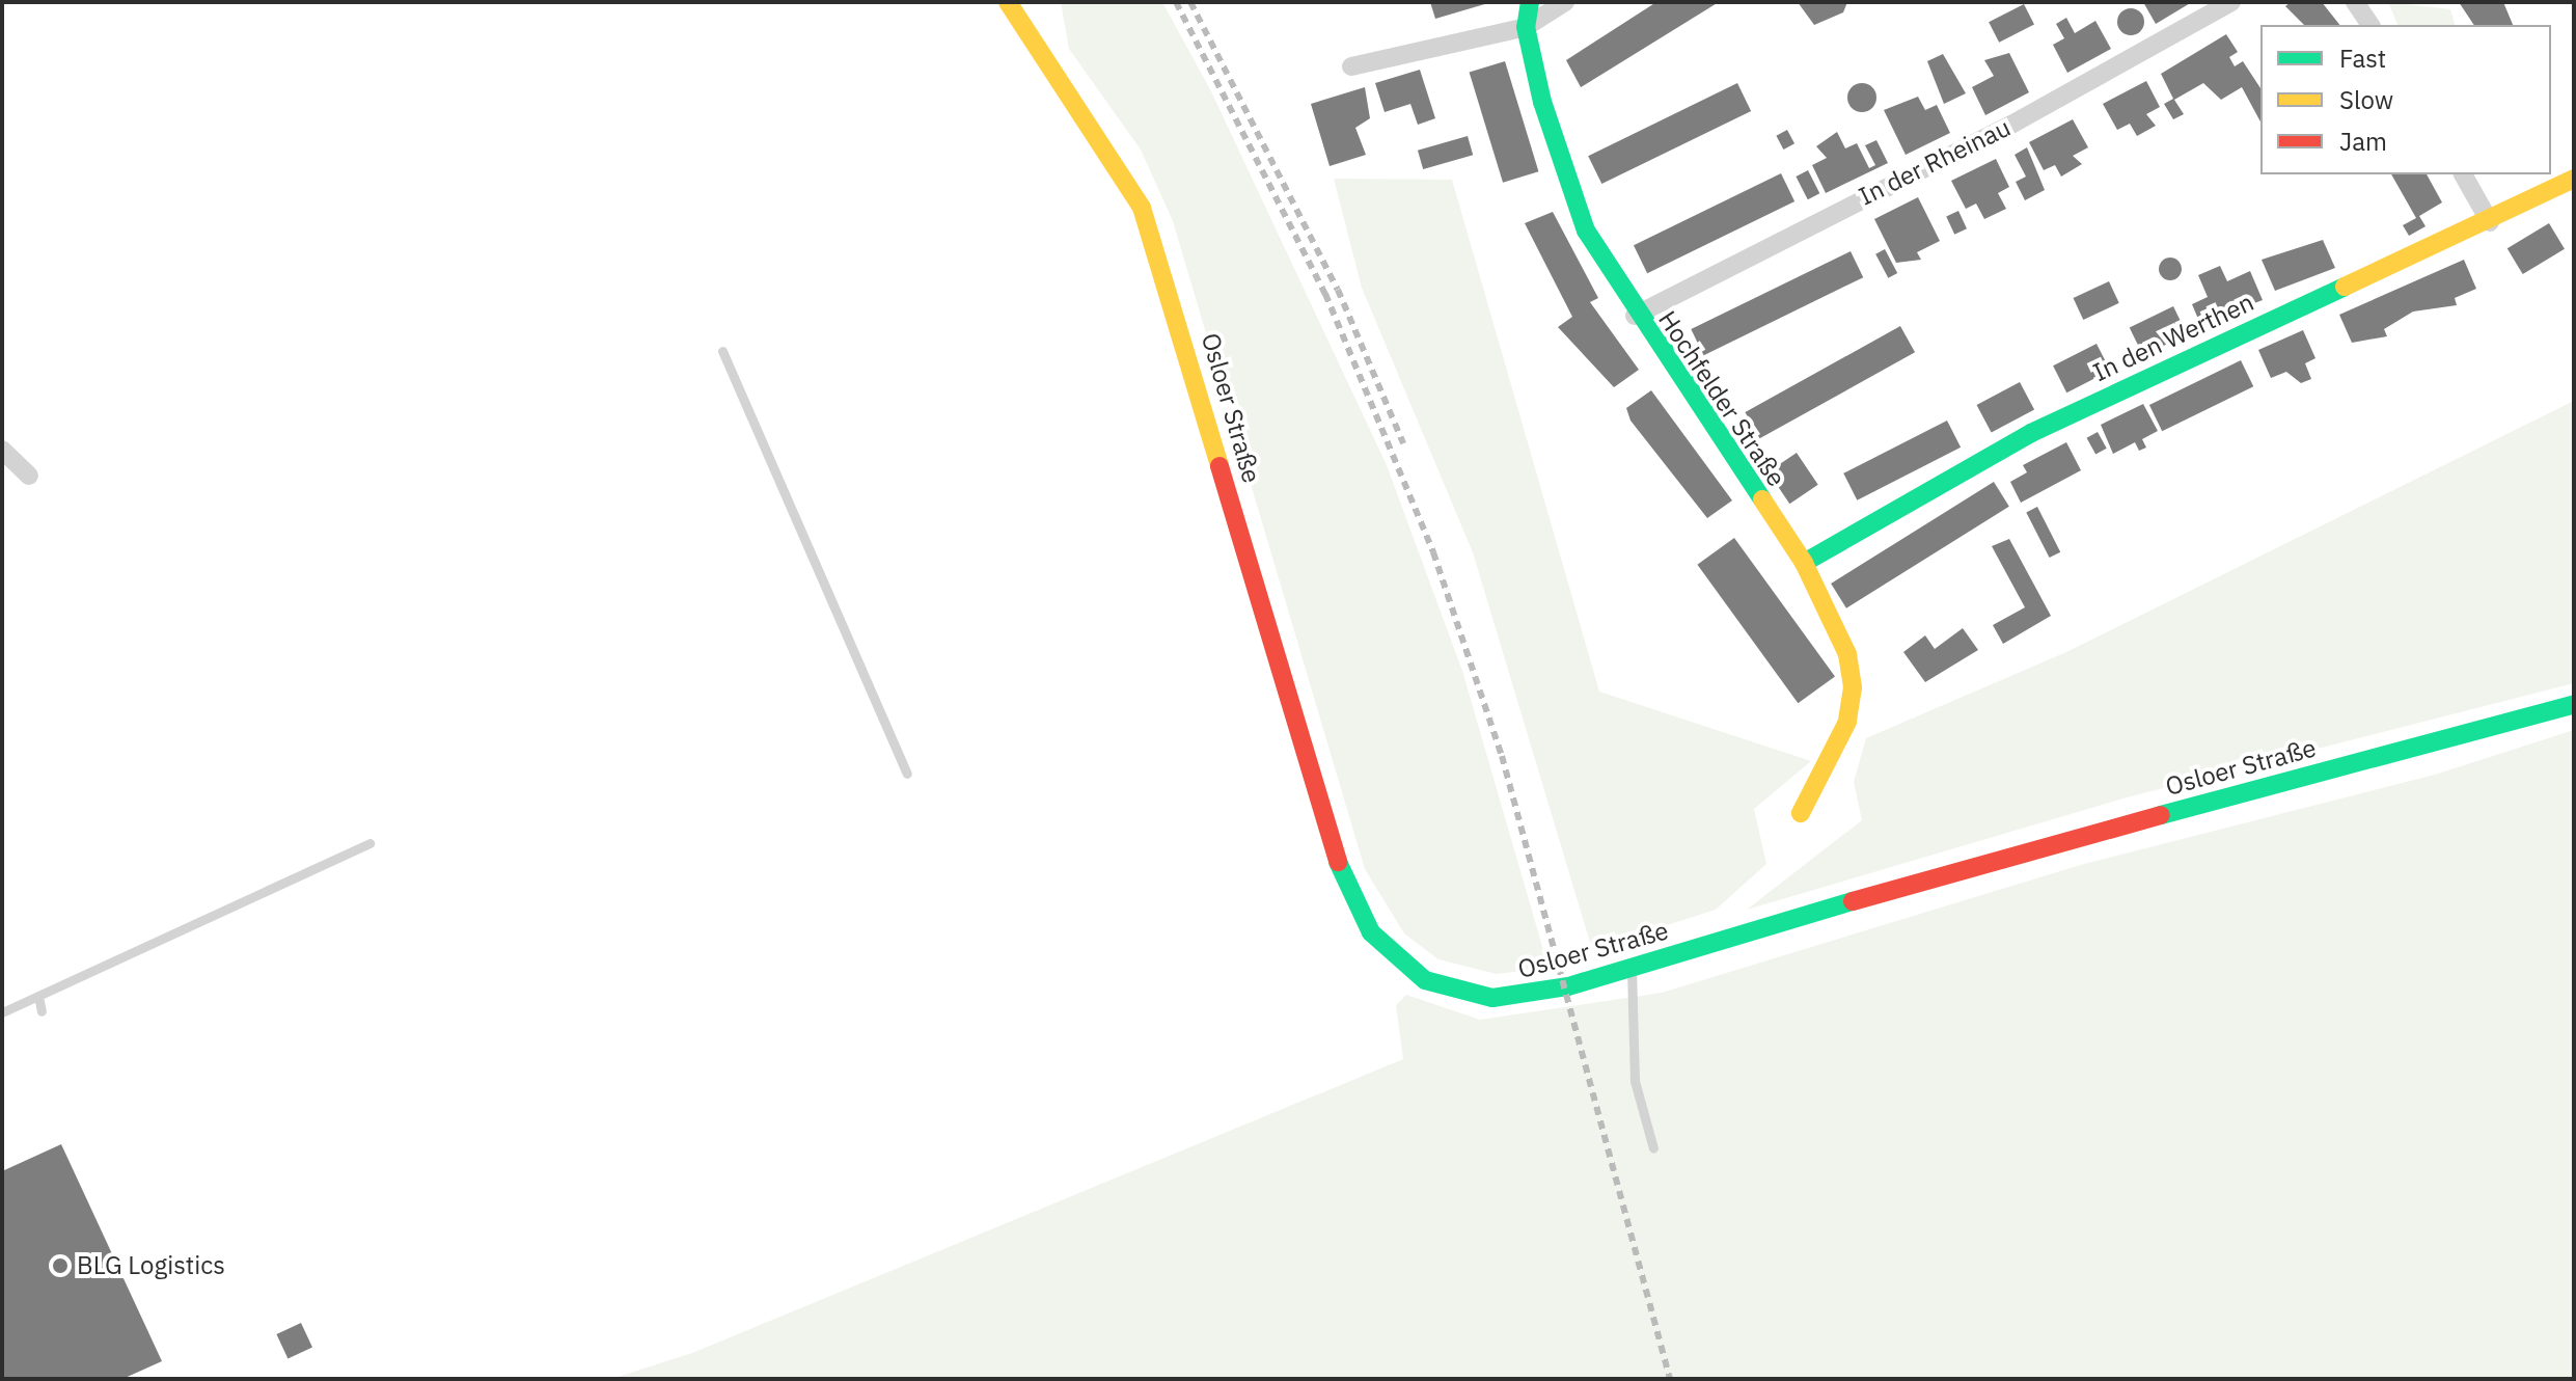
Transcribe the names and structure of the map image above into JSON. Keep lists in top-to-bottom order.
{
  "streets": {
    "main road": ["In den Werthen", "Hochfelder Straße", "Osloer Straße"],
    "street": ["In der Rheinau"]
  },
  "crossings": [
    ["In der Rheinau", "Hochfelder Straße"],
    ["In den Werthen", "Hochfelder Straße"]
  ],
  "places": ["BLG Logistics"],
  "legend": ["Fast", "Slow", "Jam"]
}
